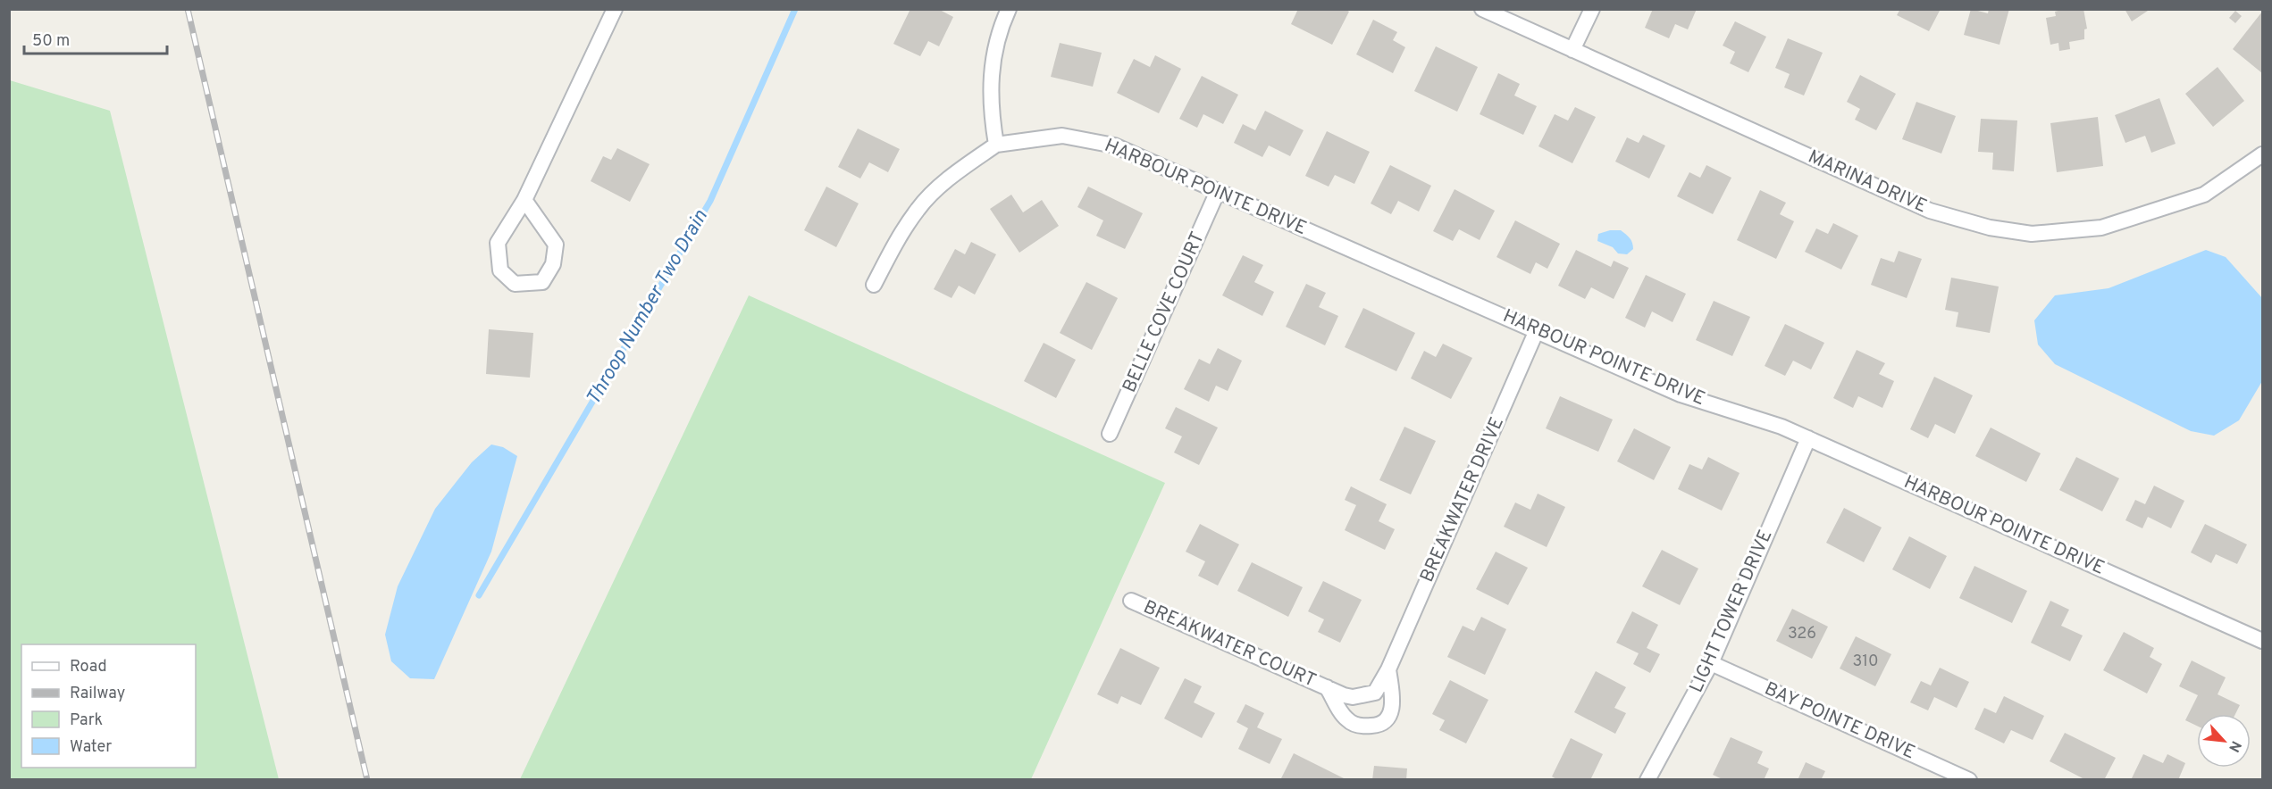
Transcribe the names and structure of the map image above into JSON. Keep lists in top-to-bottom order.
{
  "streets": {
    "street": [
      "MARINA DRIVE",
      "HARBOUR POINTE DRIVE",
      "BELLE COVE COURT",
      "BREAKWATER DRIVE",
      "LIGHT TOWER DRIVE",
      "BREAKWATER COURT",
      "BAY POINTE DRIVE"
    ]
  },
  "crossings": [
    ["HARBOUR POINTE DRIVE", "BELLE COVE COURT"],
    ["HARBOUR POINTE DRIVE", "BREAKWATER DRIVE"],
    ["HARBOUR POINTE DRIVE", "LIGHT TOWER DRIVE"],
    ["BREAKWATER DRIVE", "BREAKWATER COURT"],
    ["LIGHT TOWER DRIVE", "BAY POINTE DRIVE"]
  ],
  "water": ["Throop Number Two Drain"],
  "house_numbers": ["326", "310"],
  "legend": [
    "Road",
    "Railway",
    "Park",
    "Water"
  ],
  "scale_bar": "50 m",
  "north": "bottom right"
}
